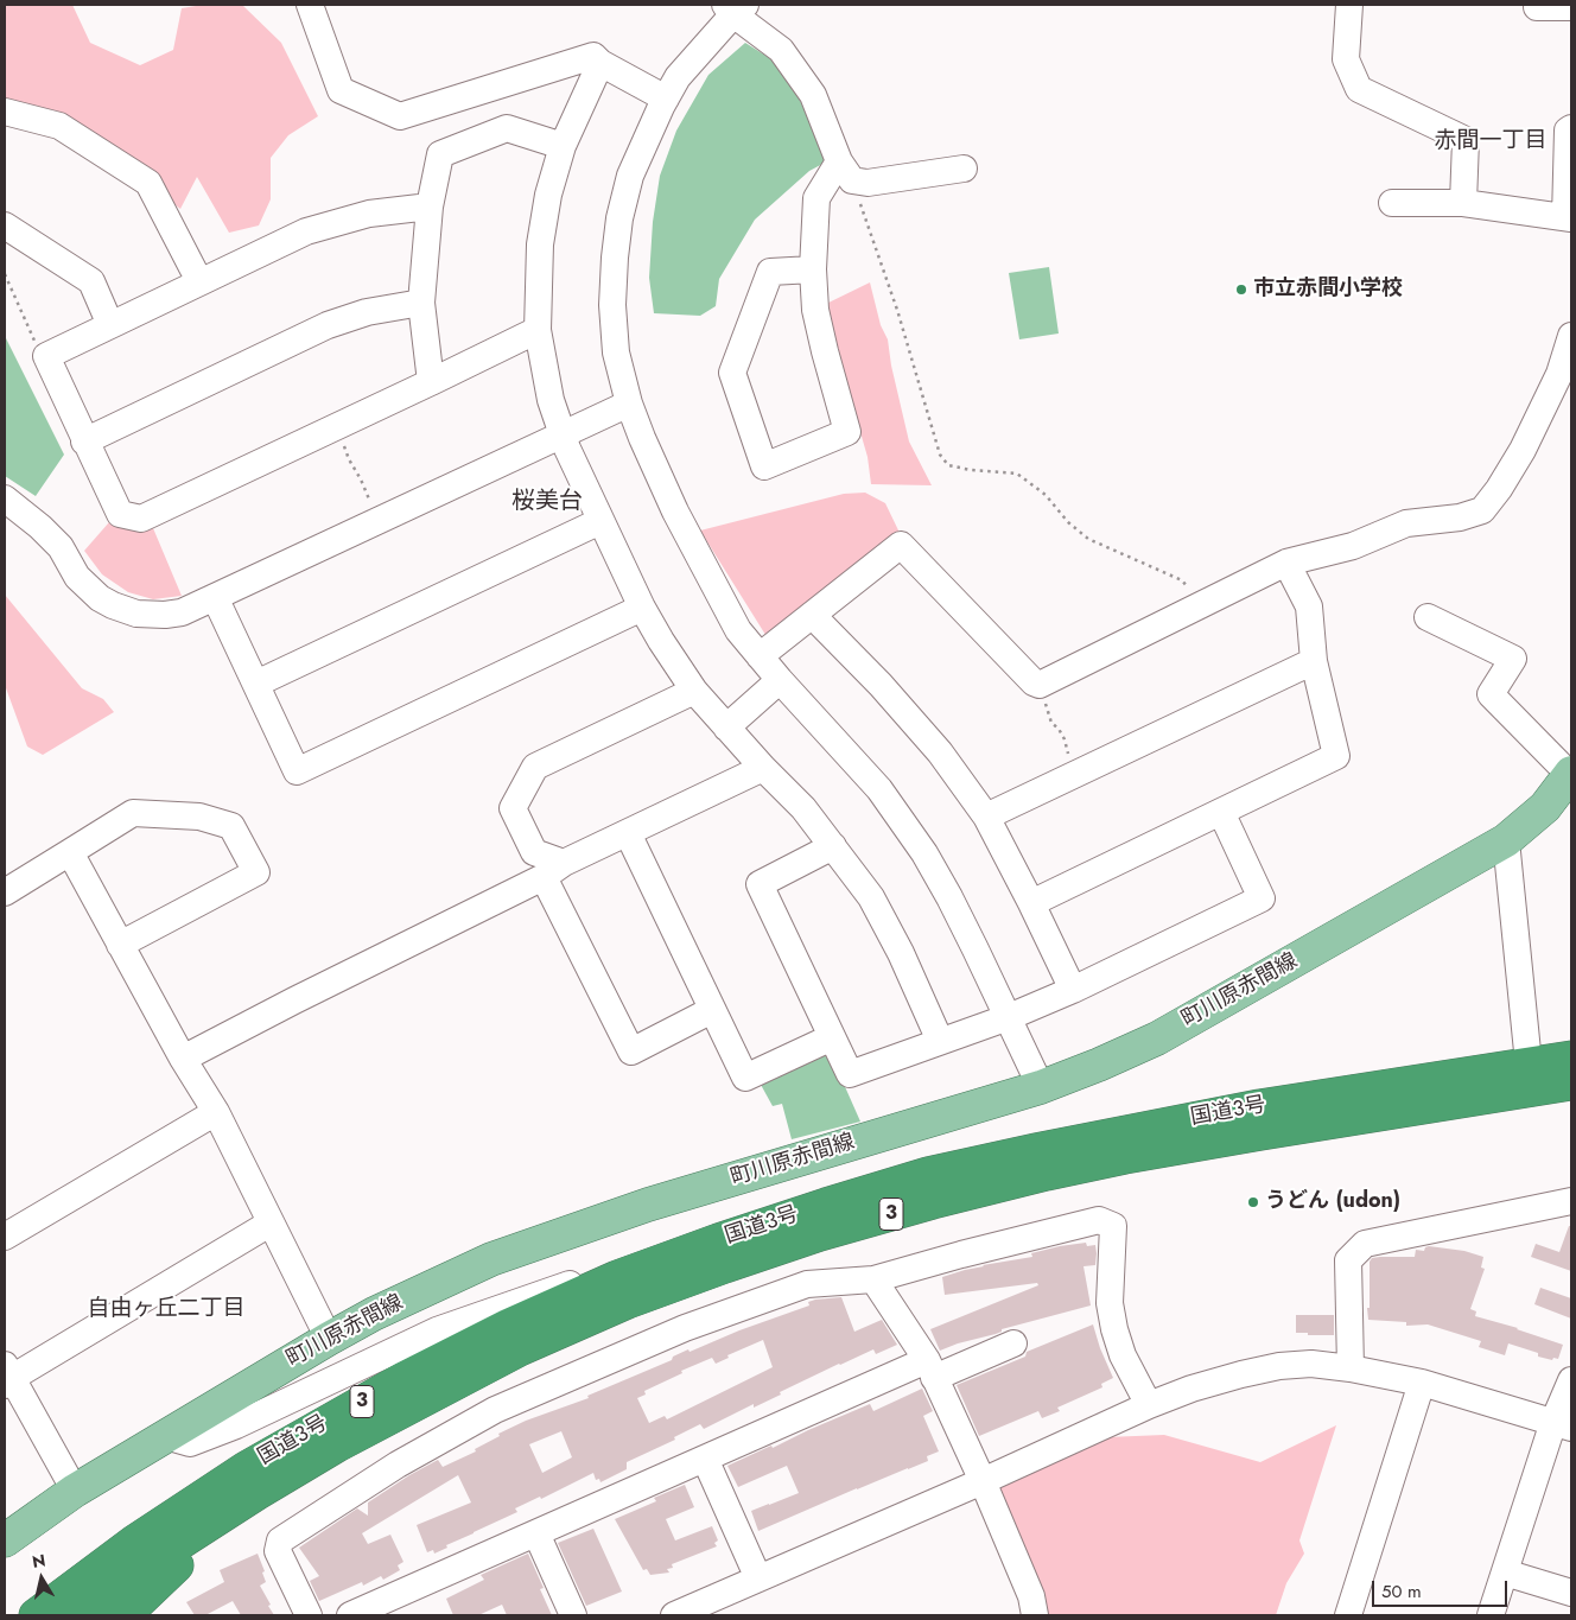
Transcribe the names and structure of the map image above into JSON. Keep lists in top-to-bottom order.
{
  "streets": {
    "highway": ["国道3号", "3"],
    "main road": ["町川原赤間線"]
  },
  "districts": ["赤間一丁目", "桜美台", "自由ヶ丘二丁目"],
  "places": ["市立赤間小学校", "うどん (udon)"],
  "scale_bar": "50 m",
  "north": "top"
}
